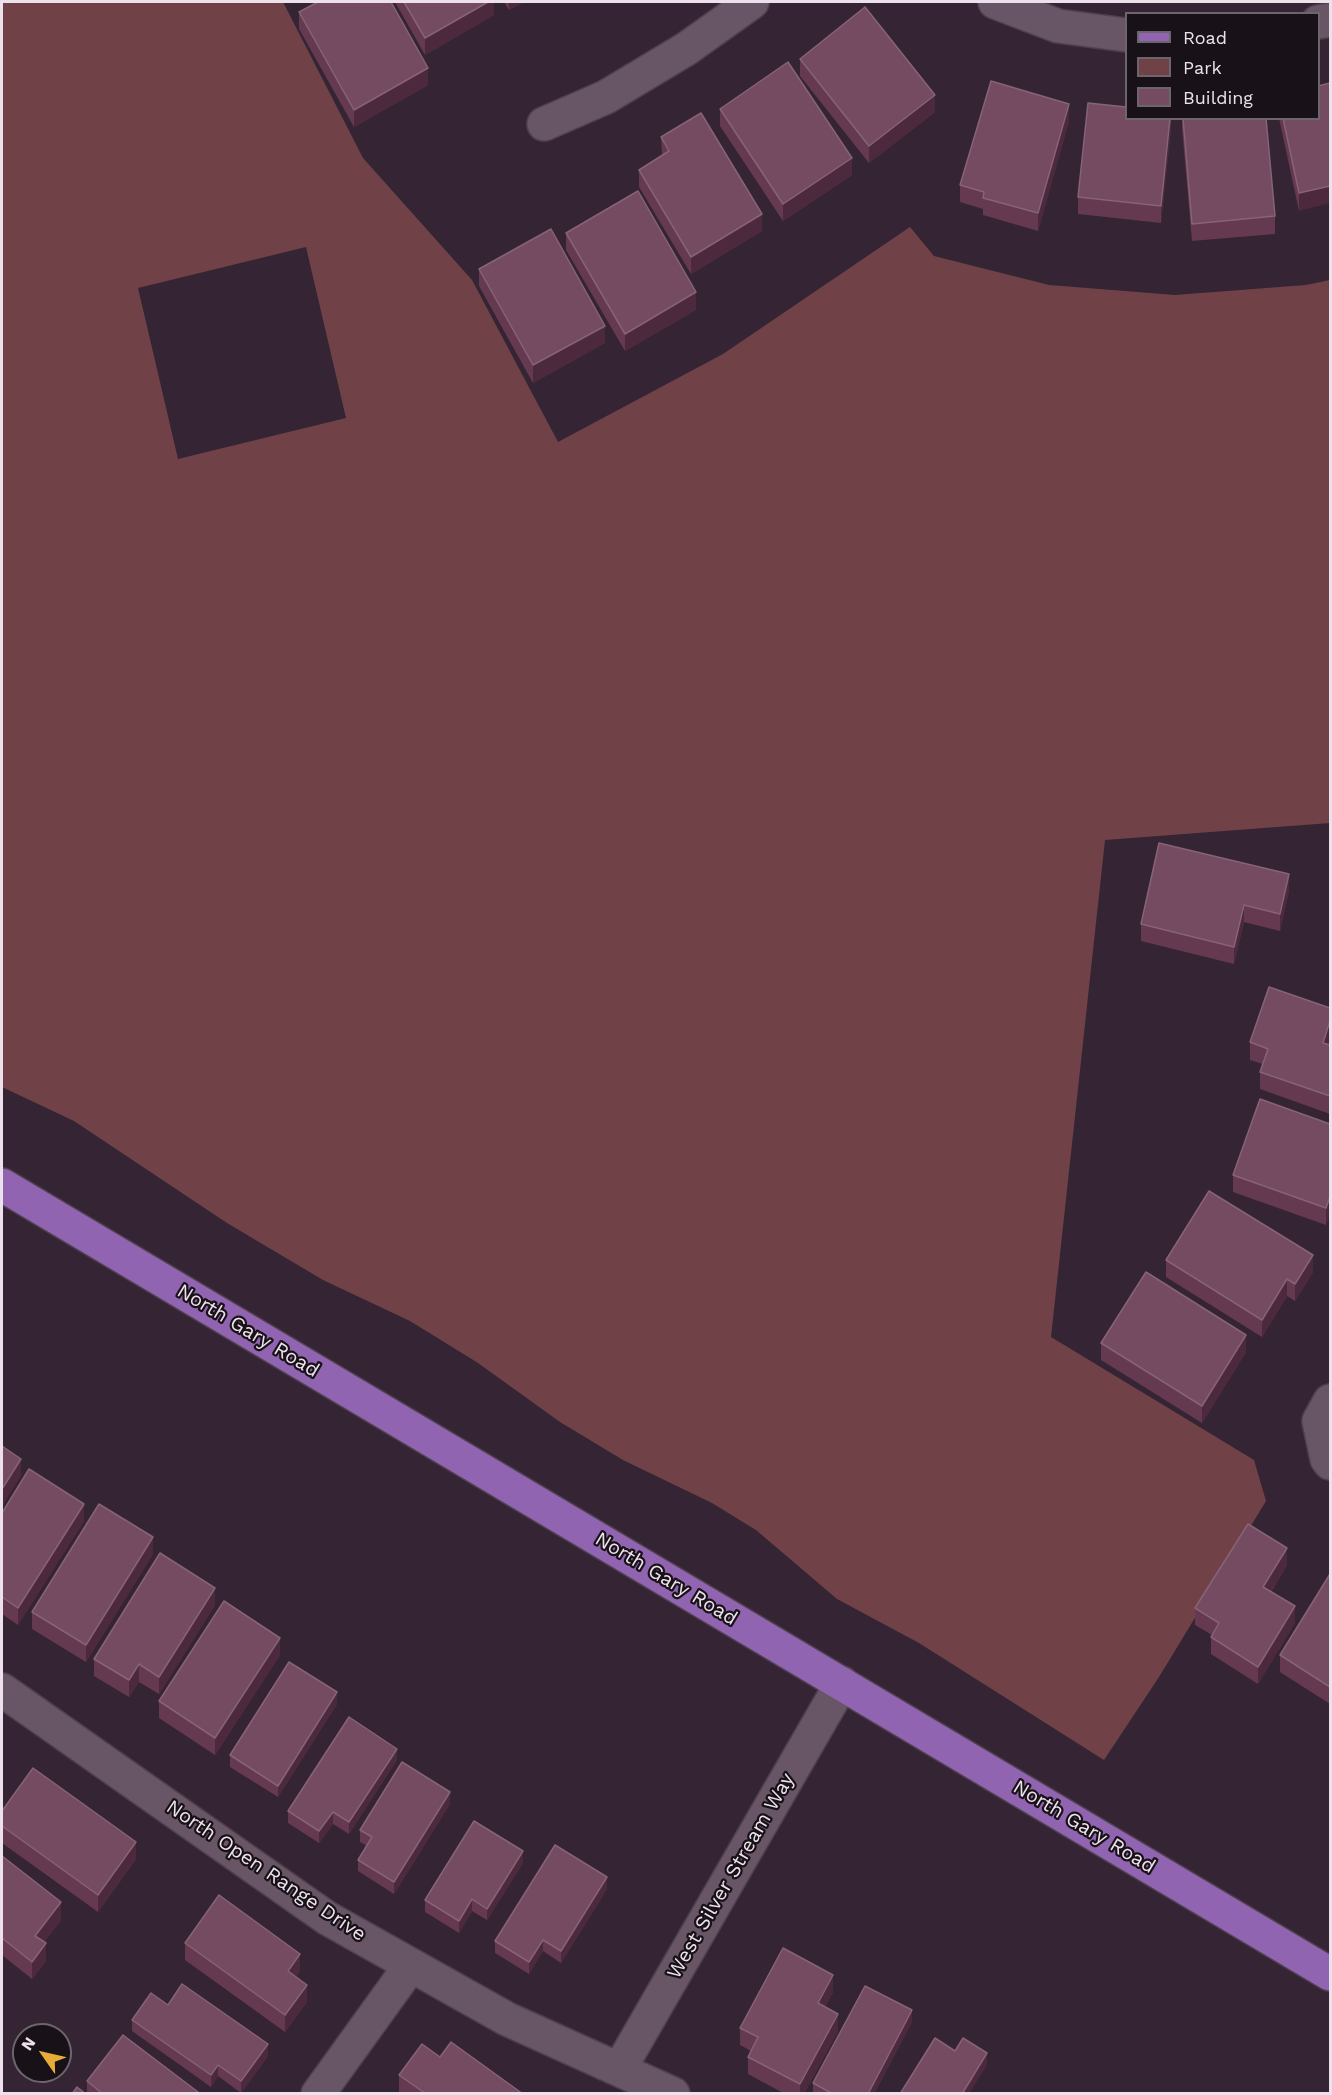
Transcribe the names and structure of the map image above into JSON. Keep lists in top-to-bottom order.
{
  "streets": {
    "main road": ["North Gary Road"],
    "street": ["North Open Range Drive", "West Silver Stream Way"]
  },
  "crossings": [
    ["North Gary Road", "West Silver Stream Way"],
    ["North Open Range Drive", "West Silver Stream Way"]
  ],
  "legend": ["Road", "Park", "Building"],
  "north": "top left"
}
